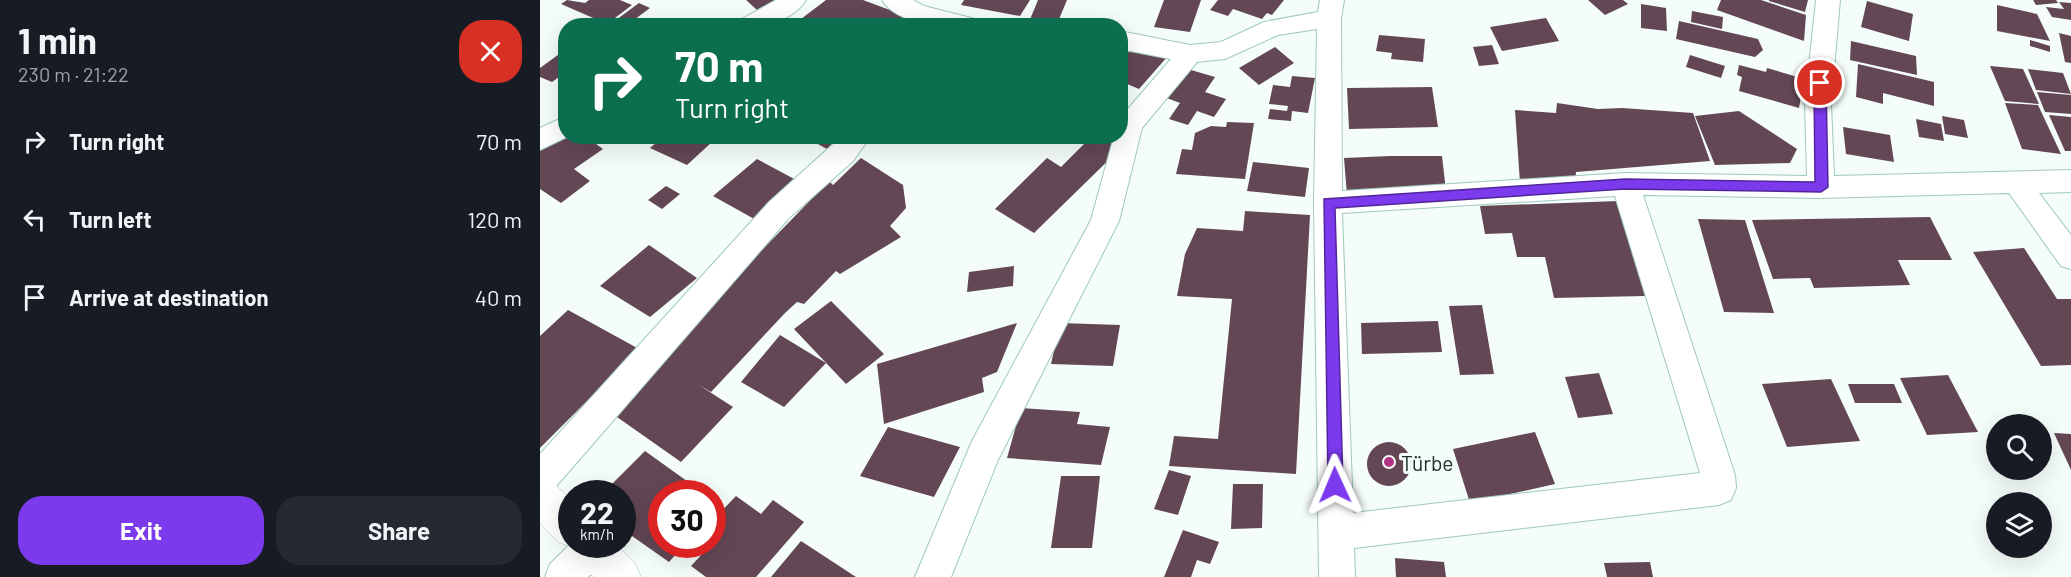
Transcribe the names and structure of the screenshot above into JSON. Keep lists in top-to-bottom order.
{
  "places": ["Türbe"],
  "page": {
    "heading": ["1 min", "230 m · 21:22"],
    "turn": ["70 m", "Turn right"],
    "list": [
      {
        "name": "Turn right",
        "value": "70 m"
      },
      {
        "name": "Turn left",
        "value": "120 m"
      },
      {
        "name": "Arrive at destination",
        "value": "40 m"
      }
    ],
    "speed": "22 km/h",
    "limit": "30",
    "buttons": ["Exit", "Share"]
  }
}
